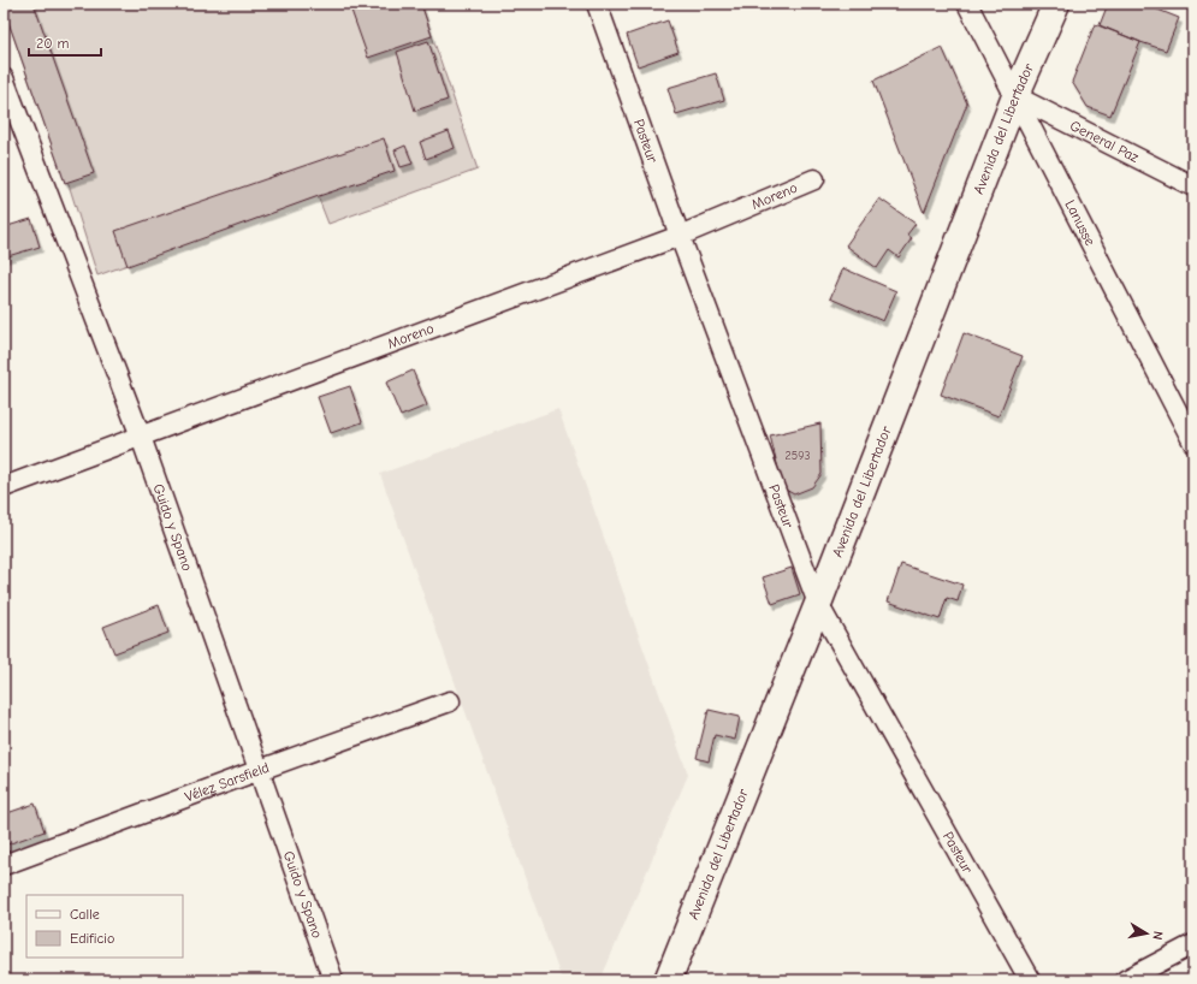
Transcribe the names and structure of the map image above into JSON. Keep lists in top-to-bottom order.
{
  "streets": {
    "main road": ["Avenida del Libertador"],
    "street": [
      "Pasteur",
      "General Paz",
      "Moreno",
      "Lanusse",
      "Guido y Spano",
      "Vélez Sarsfield"
    ]
  },
  "crossings": [
    ["Avenida del Libertador", "Pasteur"],
    ["Avenida del Libertador", "General Paz"],
    ["Avenida del Libertador", "Lanusse"],
    ["Pasteur", "Moreno"],
    ["General Paz", "Lanusse"],
    ["Moreno", "Guido y Spano"],
    ["Guido y Spano", "Vélez Sarsfield"]
  ],
  "house_numbers": ["2593"],
  "legend": ["Calle", "Edificio"],
  "scale_bar": "20 m",
  "north": "right"
}
